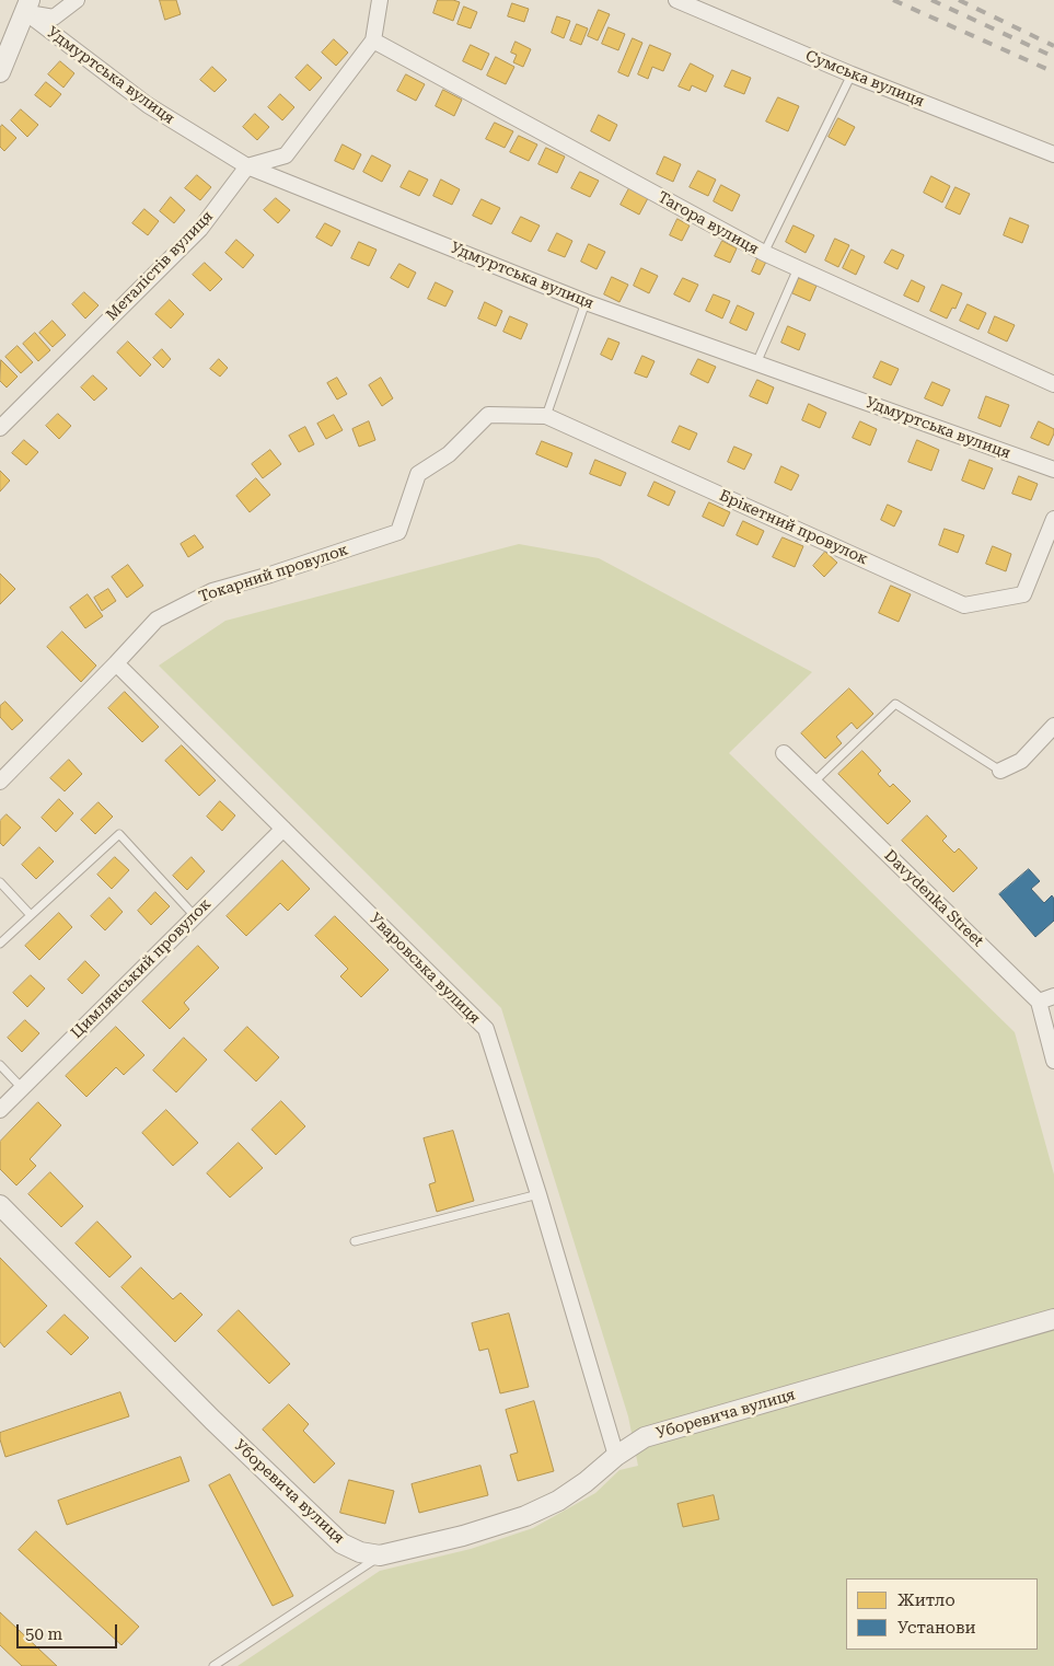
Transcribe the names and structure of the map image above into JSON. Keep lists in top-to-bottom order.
{
  "streets": {
    "street": [
      "Удмуртська вулиця",
      "Сумська вулиця",
      "Тагора вулиця",
      "Металістів вулиця",
      "Брiкетний провулок",
      "Токарний провулок",
      "Davydenka Street",
      "Цимлянський провулок",
      "Уваровська вулиця",
      "Уборевича вулиця"
    ]
  },
  "crossings": [
    ["Удмуртська вулиця", "Металістів вулиця"],
    ["Брiкетний провулок", "Токарний провулок"],
    ["Токарний провулок", "Уваровська вулиця"],
    ["Цимлянський провулок", "Уваровська вулиця"],
    ["Уваровська вулиця", "Уборевича вулиця"]
  ],
  "legend": ["Житло", "Установи"],
  "scale_bar": "50 m"
}
